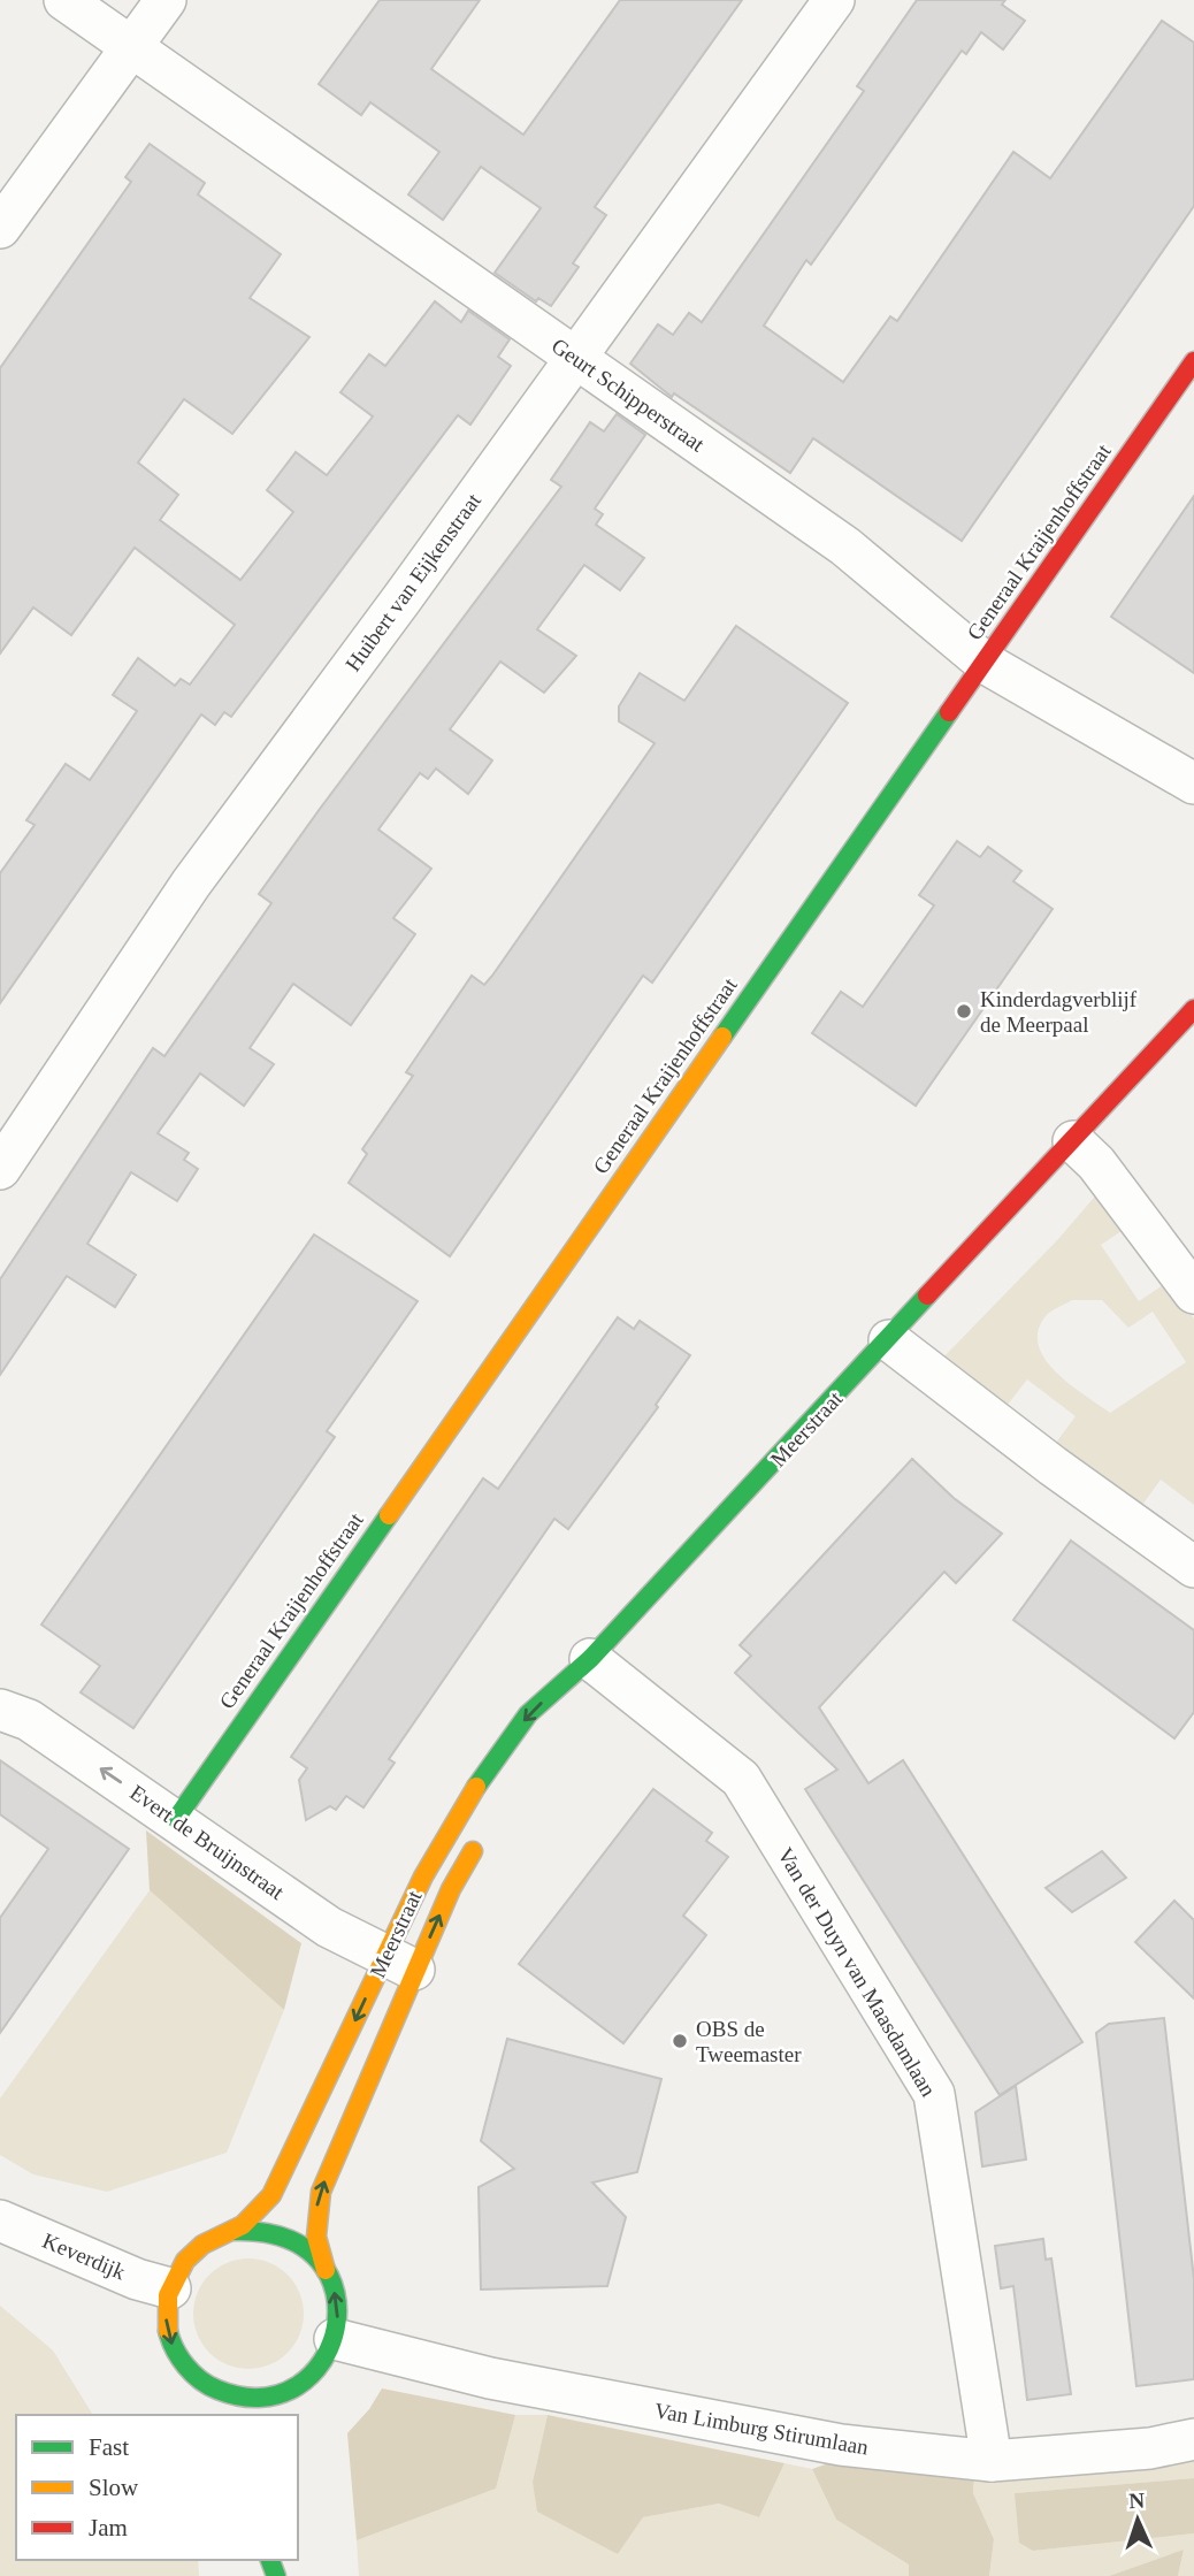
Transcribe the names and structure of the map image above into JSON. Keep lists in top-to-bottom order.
{
  "streets": {
    "street": [
      "Geurt Schipperstraat",
      "Generaal Kraijenhoffstraat",
      "Huibert van Eijkenstraat",
      "Meerstraat",
      "Evert de Bruijnstraat",
      "Van der Duyn van Maasdamlaan",
      "Keverdijk",
      "Van Limburg Stirumlaan"
    ]
  },
  "crossings": [
    ["Geurt Schipperstraat", "Generaal Kraijenhoffstraat"],
    ["Geurt Schipperstraat", "Huibert van Eijkenstraat"],
    ["Generaal Kraijenhoffstraat", "Evert de Bruijnstraat"],
    ["Meerstraat", "Evert de Bruijnstraat"],
    ["Meerstraat", "Van der Duyn van Maasdamlaan"],
    ["Meerstraat", "Keverdijk"],
    ["Meerstraat", "Van Limburg Stirumlaan"],
    ["Van der Duyn van Maasdamlaan", "Van Limburg Stirumlaan"],
    ["Keverdijk", "Van Limburg Stirumlaan"]
  ],
  "one_way": ["Evert de Bruijnstraat"],
  "places": ["Kinderdagverblijf de Meerpaal", "OBS de Tweemaster"],
  "legend": ["Fast", "Slow", "Jam"],
  "north": "top"
}
